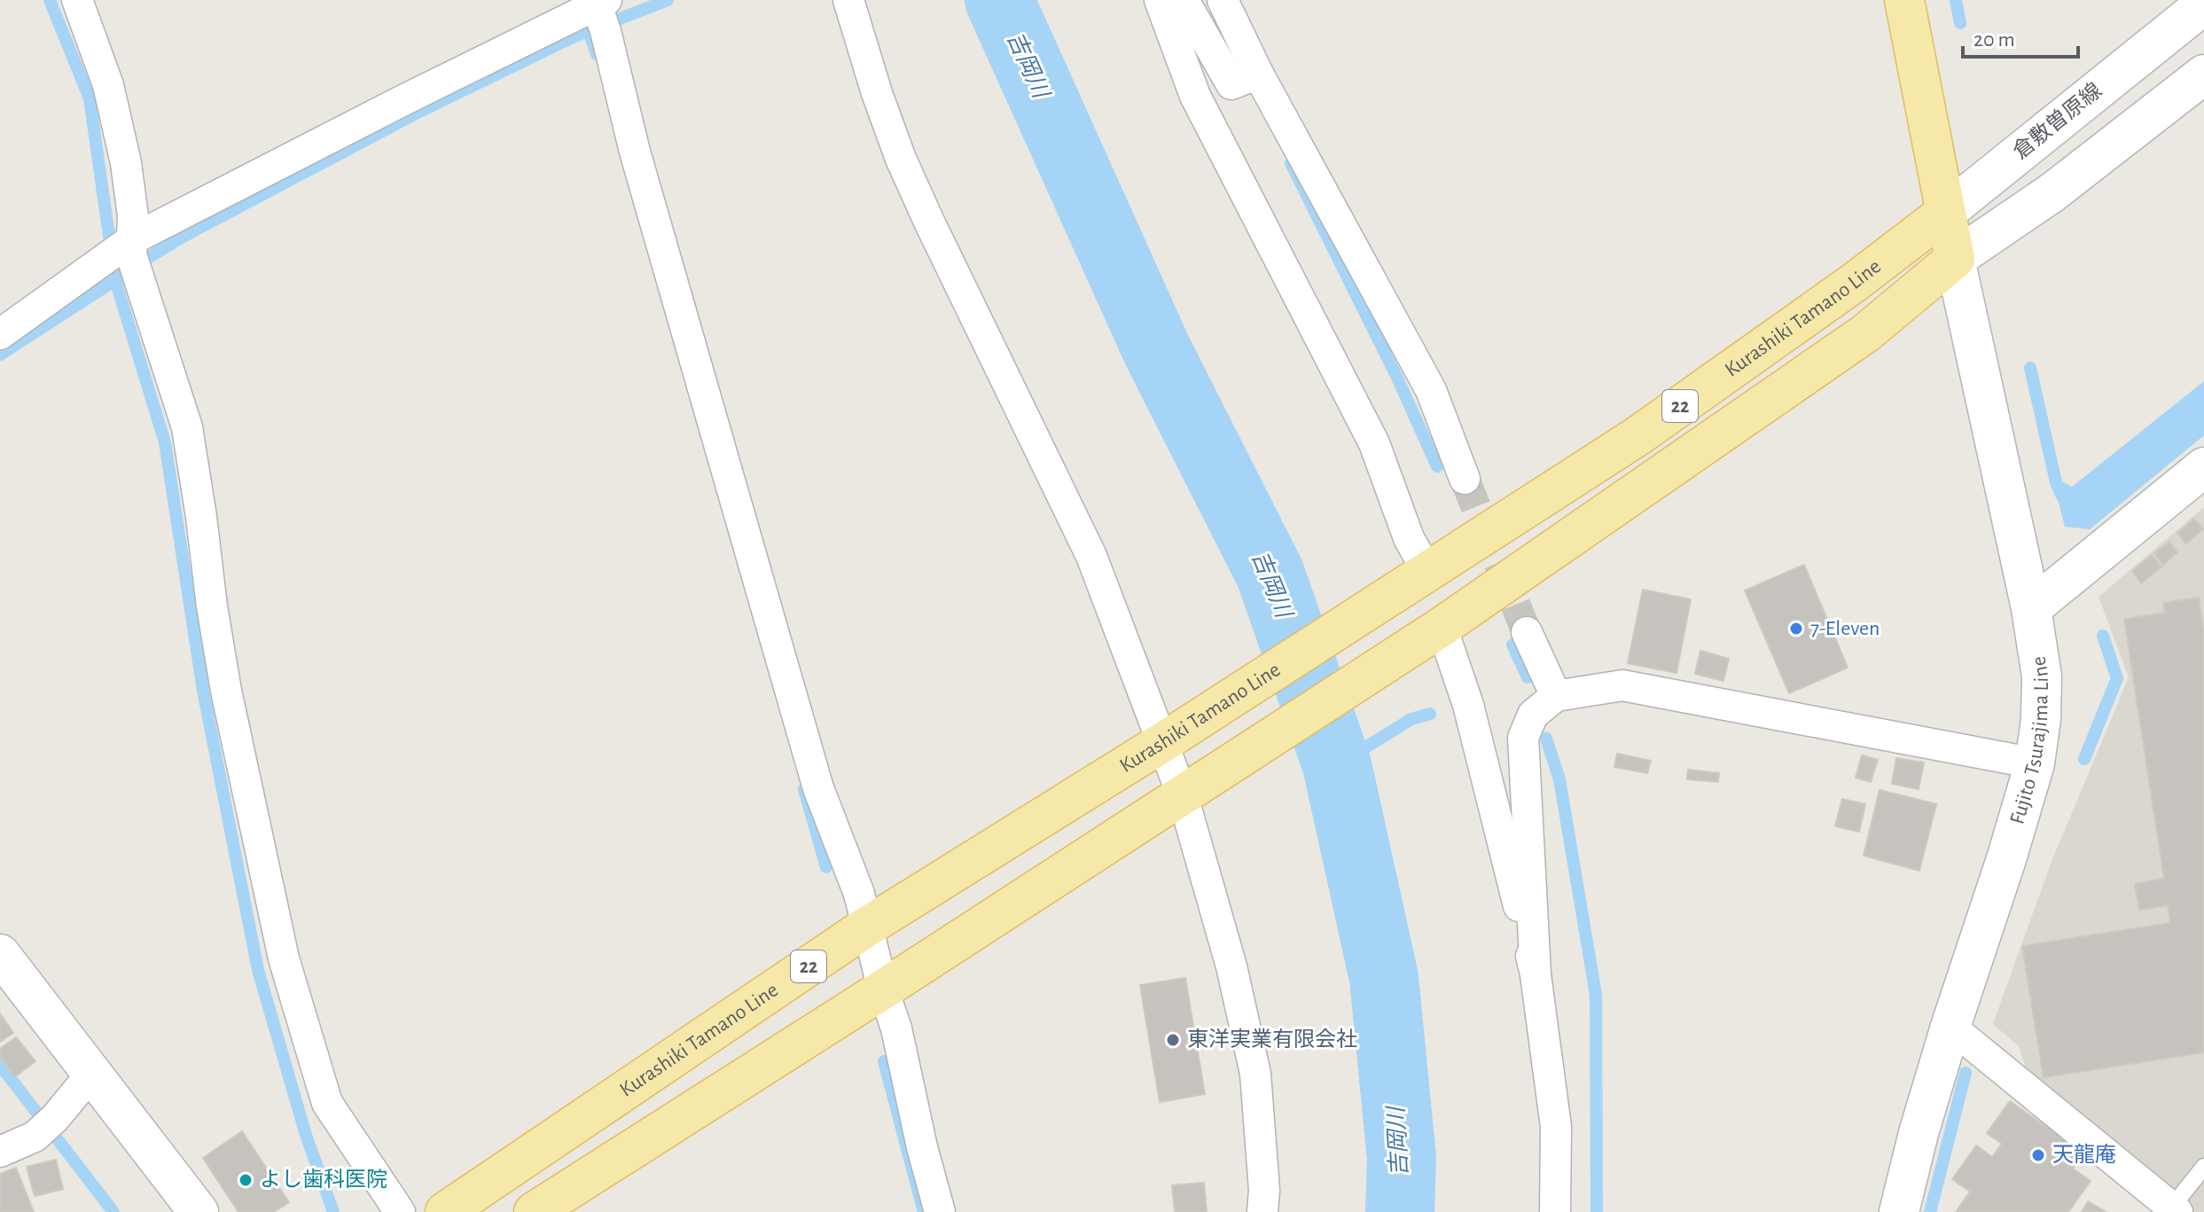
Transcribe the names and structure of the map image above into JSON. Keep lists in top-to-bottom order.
{
  "streets": {
    "main road": ["Kurashiki Tamano Line", "22"],
    "street": ["倉敷曽原線", "Fujito Tsurajima Line"]
  },
  "crossings": [
    ["倉敷曽原線", "Kurashiki Tamano Line"],
    ["22", "Fujito Tsurajima Line"]
  ],
  "water": ["吉岡川"],
  "places": [
    "7-Eleven",
    "東洋実業有限会社",
    "天龍庵",
    "よし歯科医院"
  ],
  "scale_bar": "20 m"
}
